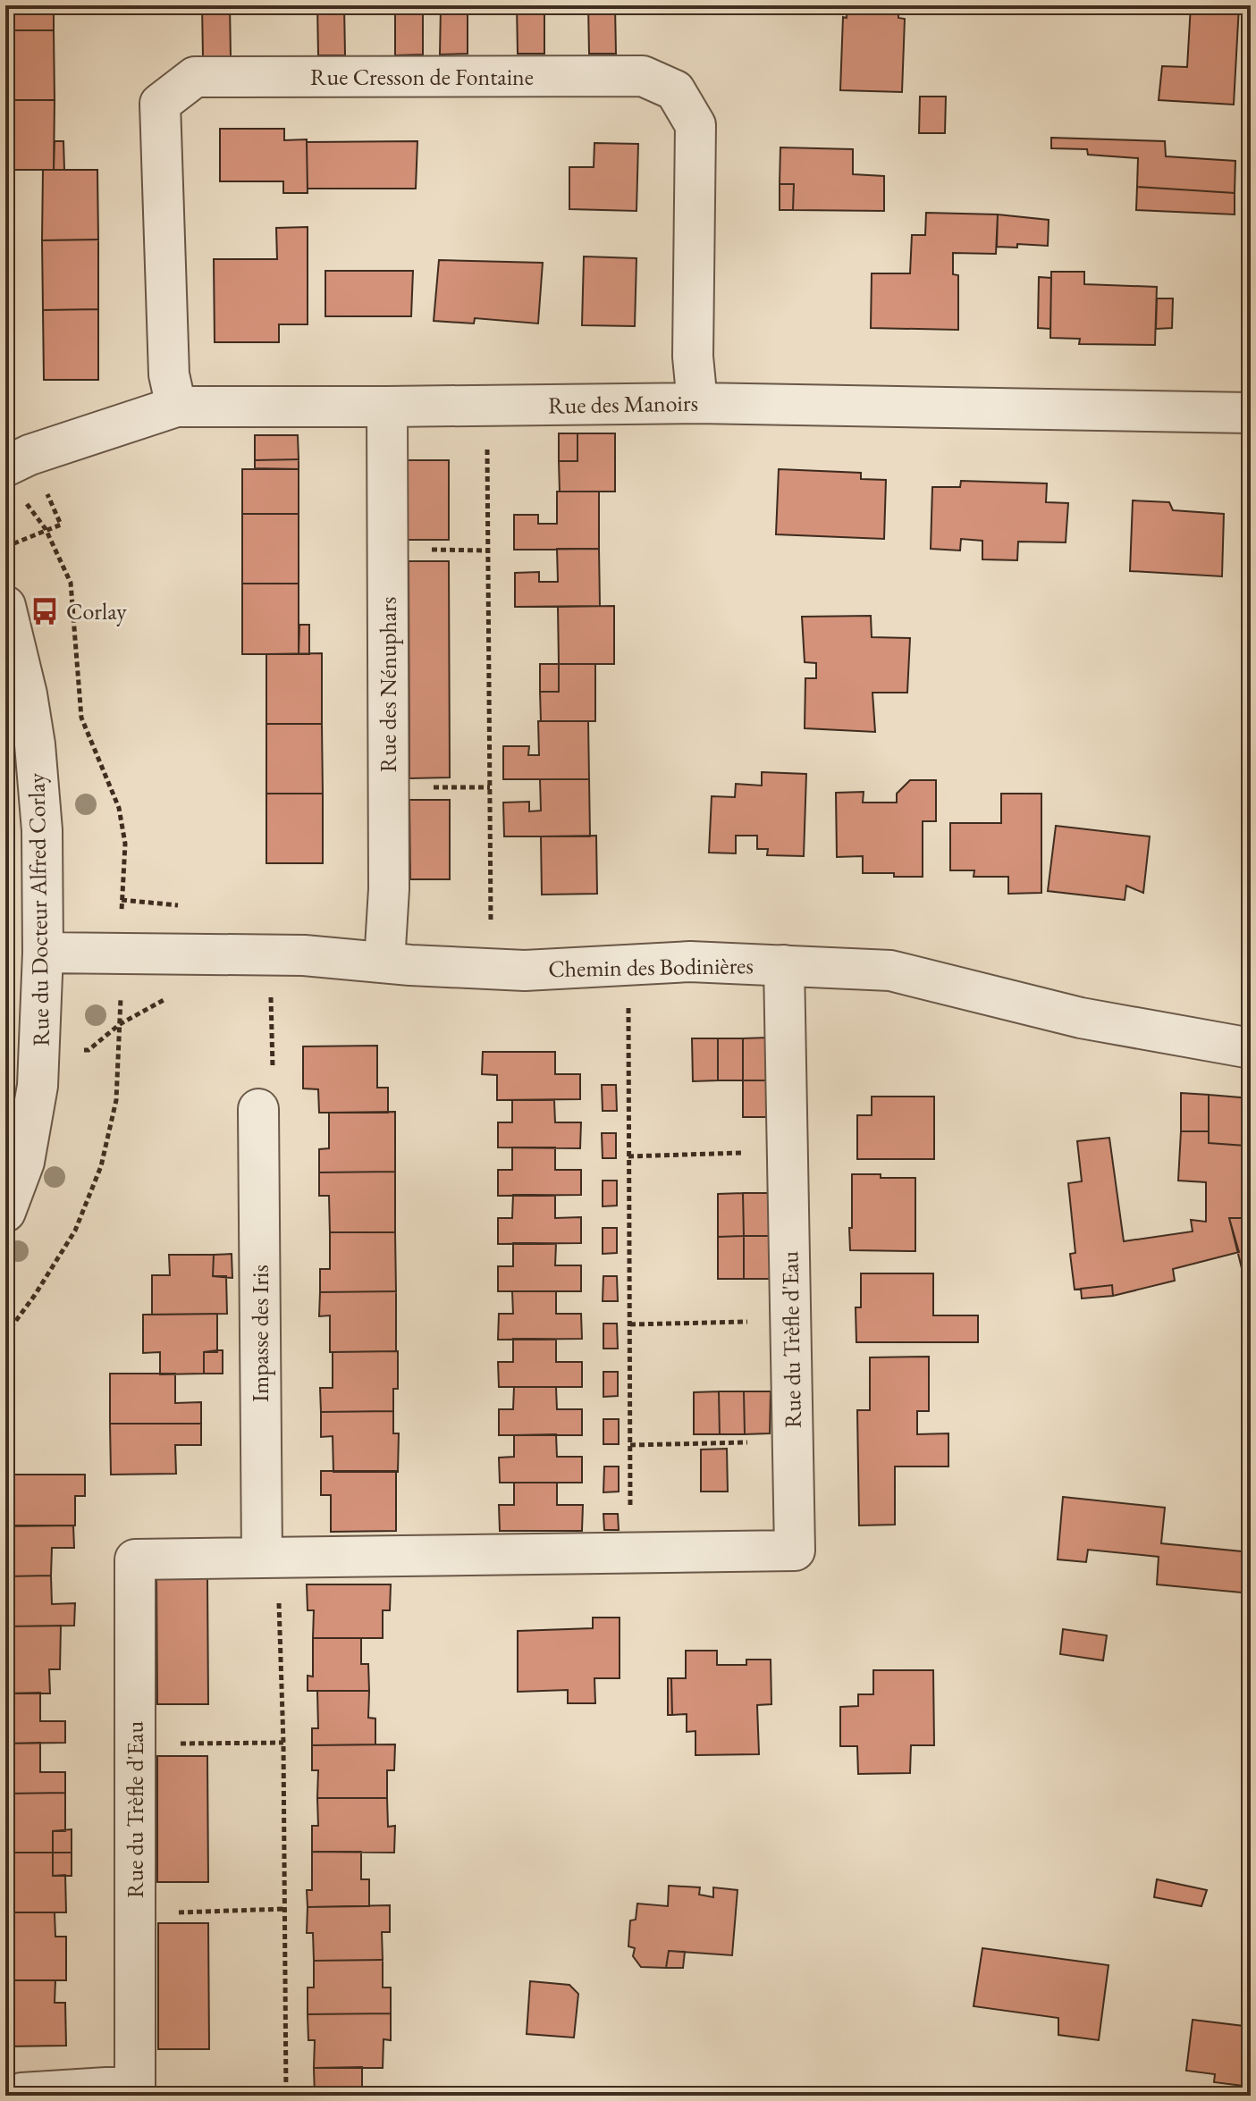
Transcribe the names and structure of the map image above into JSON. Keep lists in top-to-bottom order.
{
  "streets": {
    "street": [
      "Rue Cresson de Fontaine",
      "Rue des Manoirs",
      "Rue des Nénuphars",
      "Rue du Docteur Alfred Corlay",
      "Chemin des Bodinières",
      "Impasse des Iris",
      "Rue du Trèfle d'Eau"
    ]
  },
  "crossings": [
    ["Rue Cresson de Fontaine", "Rue des Manoirs"],
    ["Rue des Manoirs", "Rue des Nénuphars"],
    ["Rue des Nénuphars", "Chemin des Bodinières"],
    ["Rue du Docteur Alfred Corlay", "Chemin des Bodinières"],
    ["Chemin des Bodinières", "Rue du Trèfle d'Eau"],
    ["Impasse des Iris", "Rue du Trèfle d'Eau"]
  ],
  "places": {
    "bus stop": ["Corlay"]
  }
}
